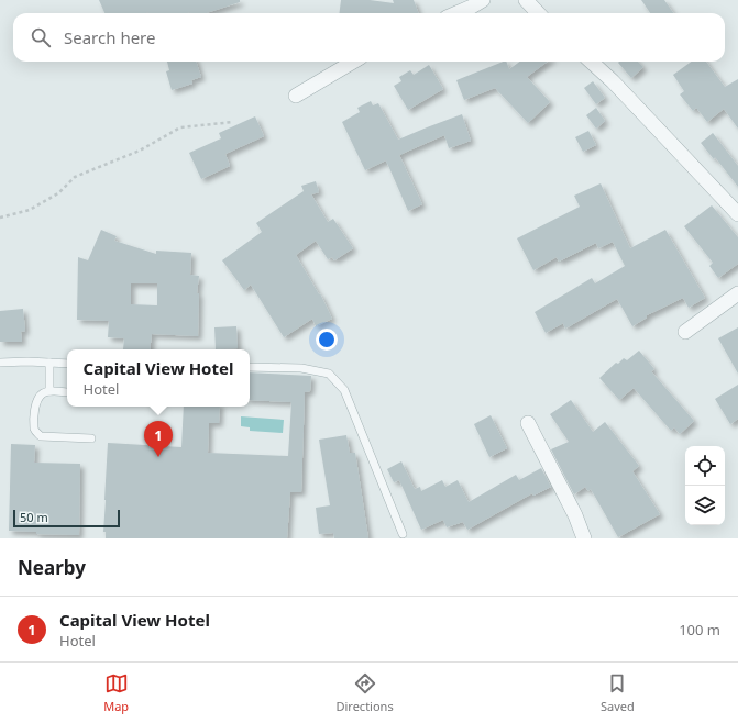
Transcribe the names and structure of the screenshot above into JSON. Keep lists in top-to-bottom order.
{
  "scale_bar": "50 m",
  "page": {
    "search": "Search here",
    "popup": ["Capital View Hotel", "Hotel"],
    "pins": "1",
    "scale": "50 m",
    "heading": "Nearby",
    "list": [
      {
        "mark": "1",
        "name": "Capital View Hotel",
        "note": "Hotel",
        "value": "100 m"
      }
    ],
    "nav": ["Map", "Directions", "Saved"]
  }
}
